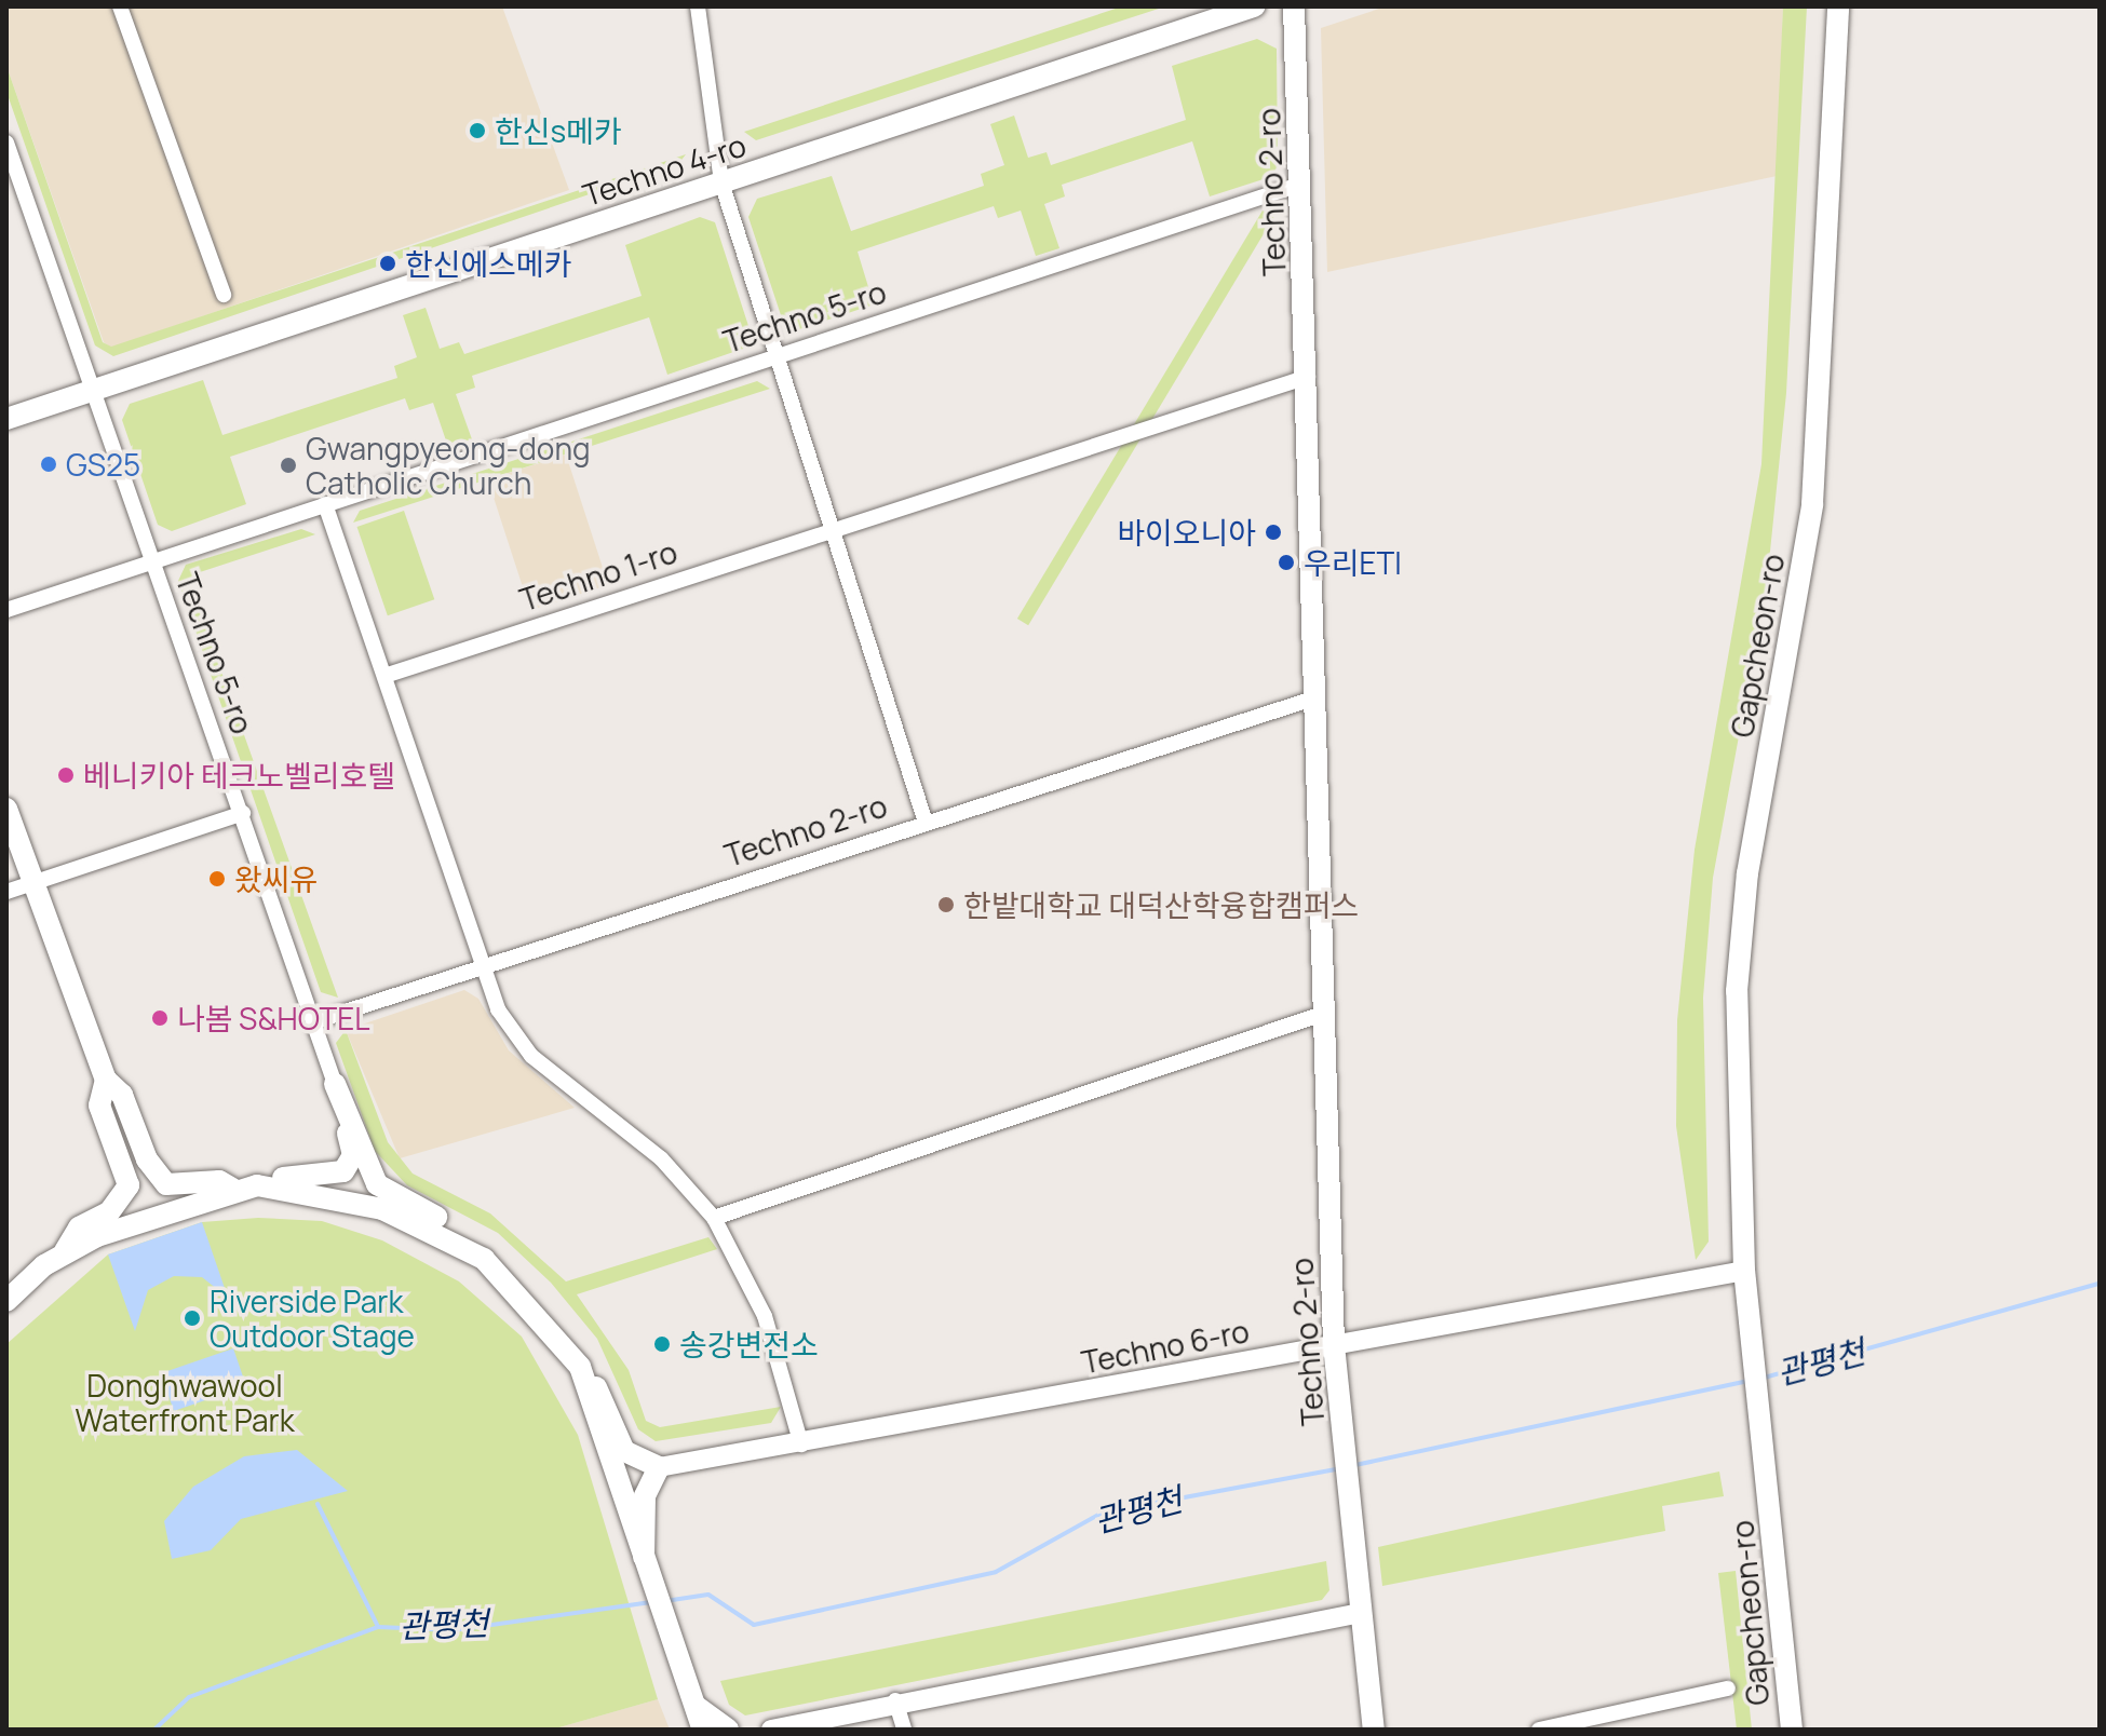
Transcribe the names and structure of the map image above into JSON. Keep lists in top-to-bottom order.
{
  "streets": {
    "main road": ["Techno 4-ro", "Techno 2-ro", "Gapcheon-ro"],
    "street": ["Techno 5-ro", "Techno 1-ro", "Techno 6-ro"]
  },
  "crossings": [
    ["Techno 2-ro", "Techno 5-ro"],
    ["Techno 2-ro", "Techno 1-ro"],
    ["Techno 2-ro", "Techno 6-ro"],
    ["Gapcheon-ro", "Techno 6-ro"]
  ],
  "water": ["관평천"],
  "parks": ["Donghwawool Waterfront Park"],
  "places": [
    "한신s메카",
    "한신에스메카",
    "GS25",
    "Gwangpyeong-dong Catholic Church",
    "바이오니아",
    "우리ETI",
    "베니키아 테크노벨리호텔",
    "왔씨유",
    "한밭대학교 대덕산학융합캠퍼스",
    "나봄 S&HOTEL",
    "Riverside Park Outdoor Stage",
    "송강변전소"
  ]
}
